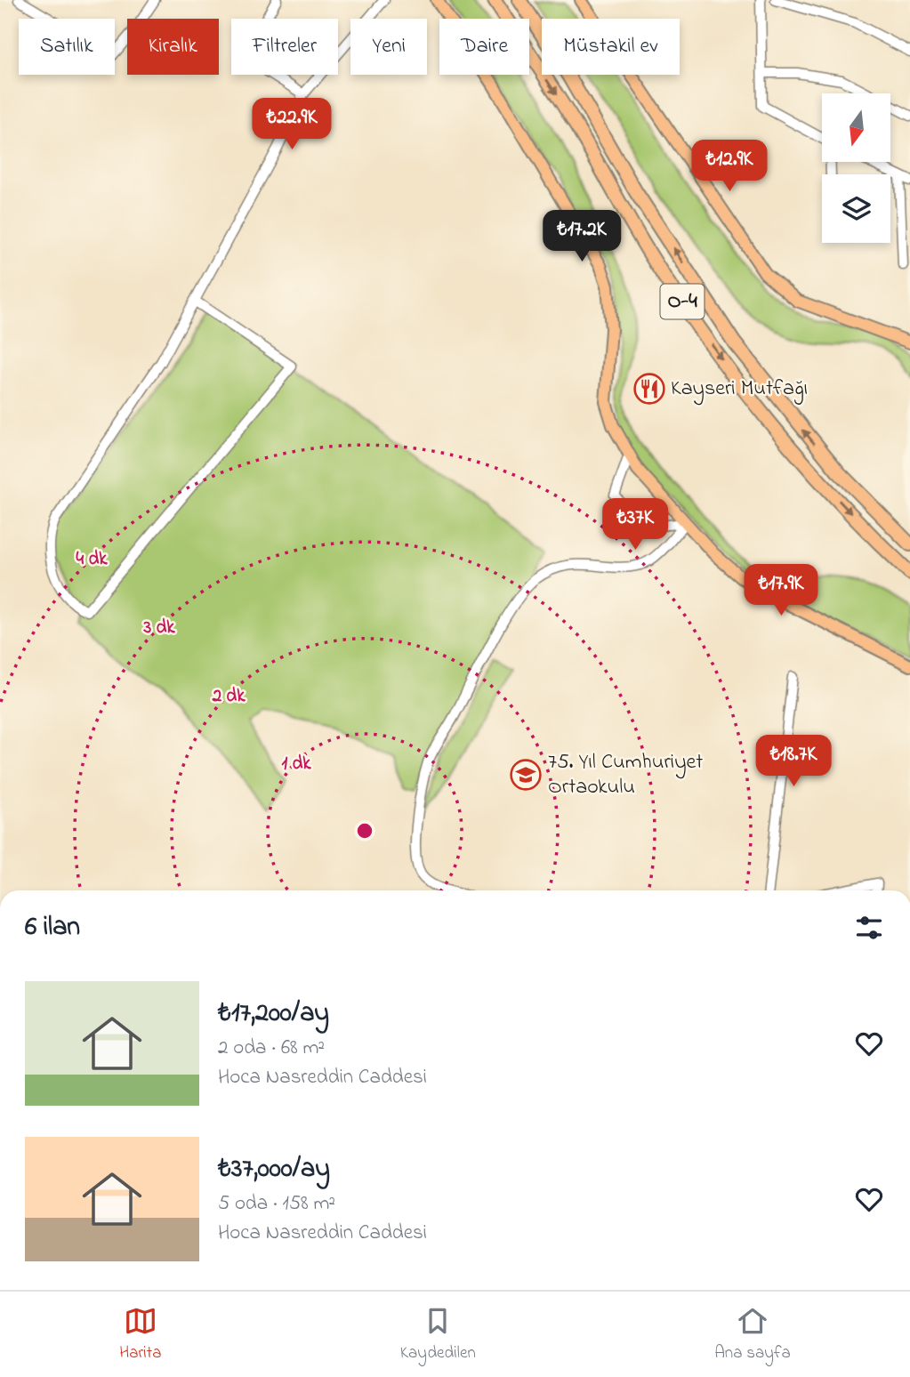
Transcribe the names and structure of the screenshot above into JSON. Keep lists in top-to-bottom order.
{
  "streets": {
    "highway": ["O-4"]
  },
  "places": {
    "restaurant": ["Kayseri Mutfağı"],
    "school or university": ["75. Yıl Cumhuriyet Ortaokulu"]
  },
  "north": "bottom",
  "page": {
    "chip": [
      "Satılık",
      "Kiralık",
      "Filtreler",
      "Yeni",
      "Daire",
      "Müstakil ev"
    ],
    "price": [
      "₺22.9K",
      "₺12.9K",
      "₺17.2K",
      "₺37K",
      "₺17.9K",
      "₺18.7K"
    ],
    "heading": "6 ilan",
    "list": [
      {
        "name": "₺17,200/ay",
        "note": "2 oda · 68 m² · Hoca Nasreddin Caddesi"
      },
      {
        "name": "₺37,000/ay",
        "note": "5 oda · 158 m² · Hoca Nasreddin Caddesi"
      }
    ],
    "tabs": ["Harita", "Kaydedilen", "Ana sayfa"]
  },
  "rings": [
    "4 dk",
    "3 dk",
    "2 dk",
    "1 dk"
  ]
}
